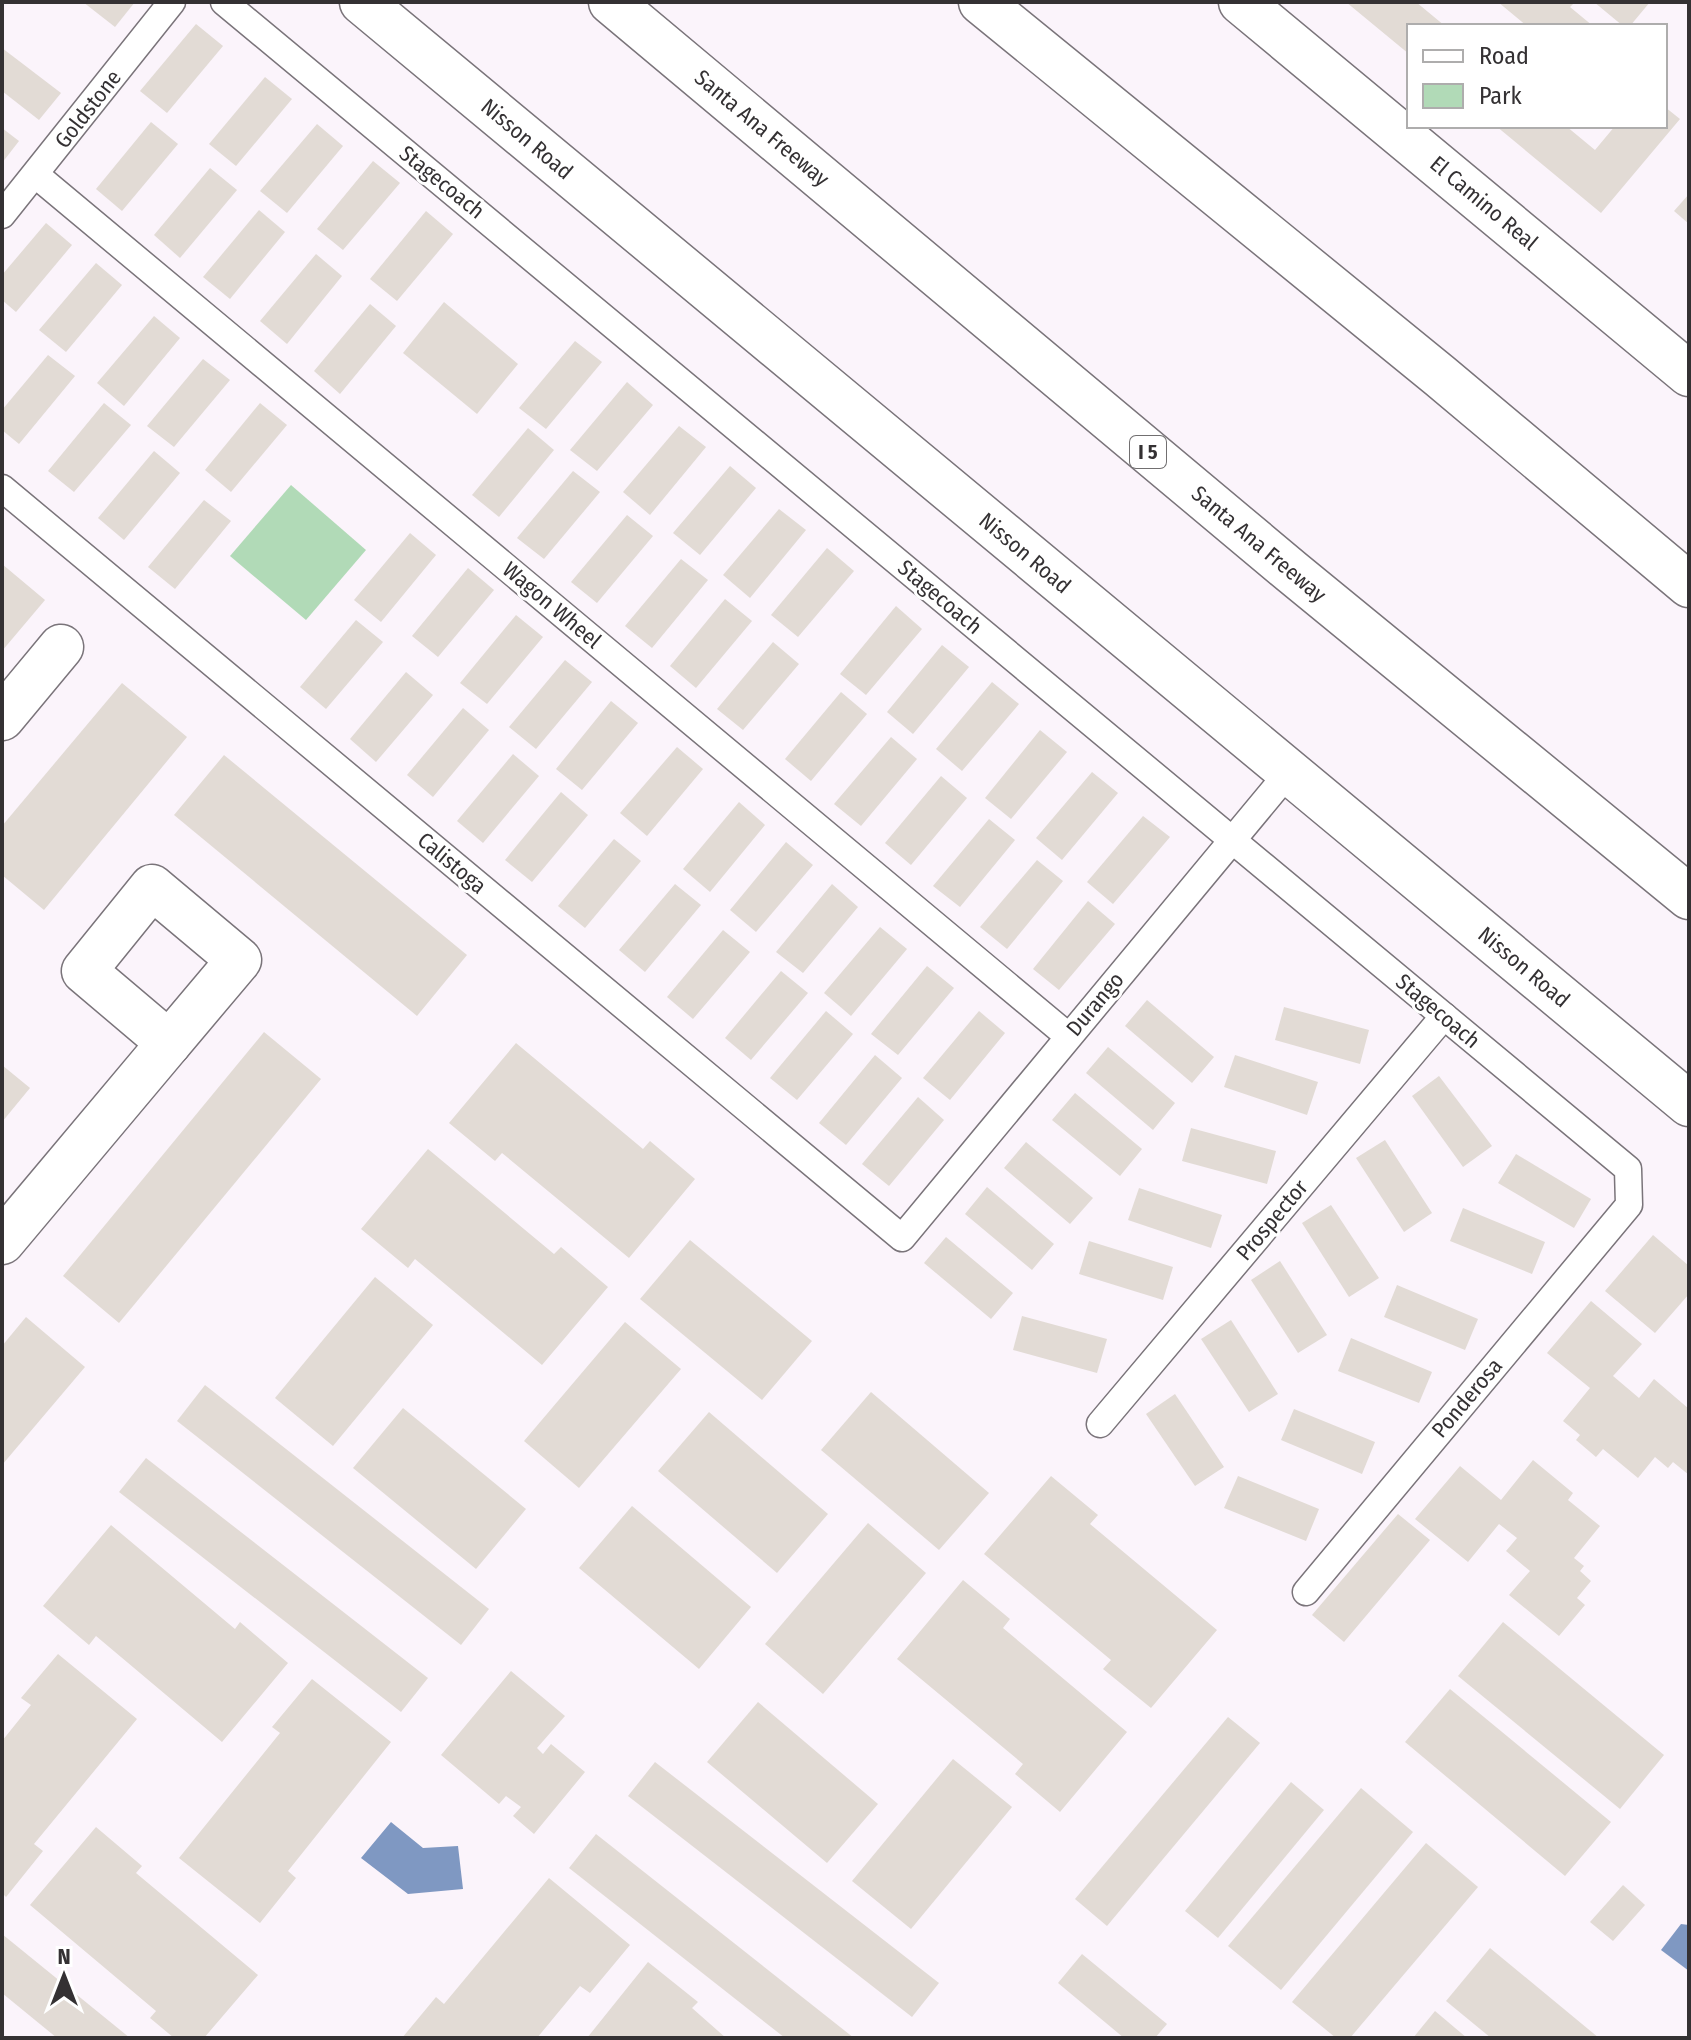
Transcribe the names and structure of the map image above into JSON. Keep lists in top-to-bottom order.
{
  "streets": {
    "main road": [
      "Santa Ana Freeway",
      "Nisson Road",
      "El Camino Real",
      "I 5"
    ],
    "lane": [
      "Goldstone",
      "Stagecoach",
      "Wagon Wheel",
      "Calistoga",
      "Durango",
      "Prospector",
      "Ponderosa"
    ]
  },
  "crossings": [
    ["Goldstone", "Wagon Wheel"],
    ["Nisson Road", "Durango"],
    ["Stagecoach", "Durango"],
    ["Stagecoach", "Prospector"],
    ["Stagecoach", "Ponderosa"],
    ["Wagon Wheel", "Durango"],
    ["Calistoga", "Durango"]
  ],
  "legend": ["Road", "Park"],
  "north": "top"
}
